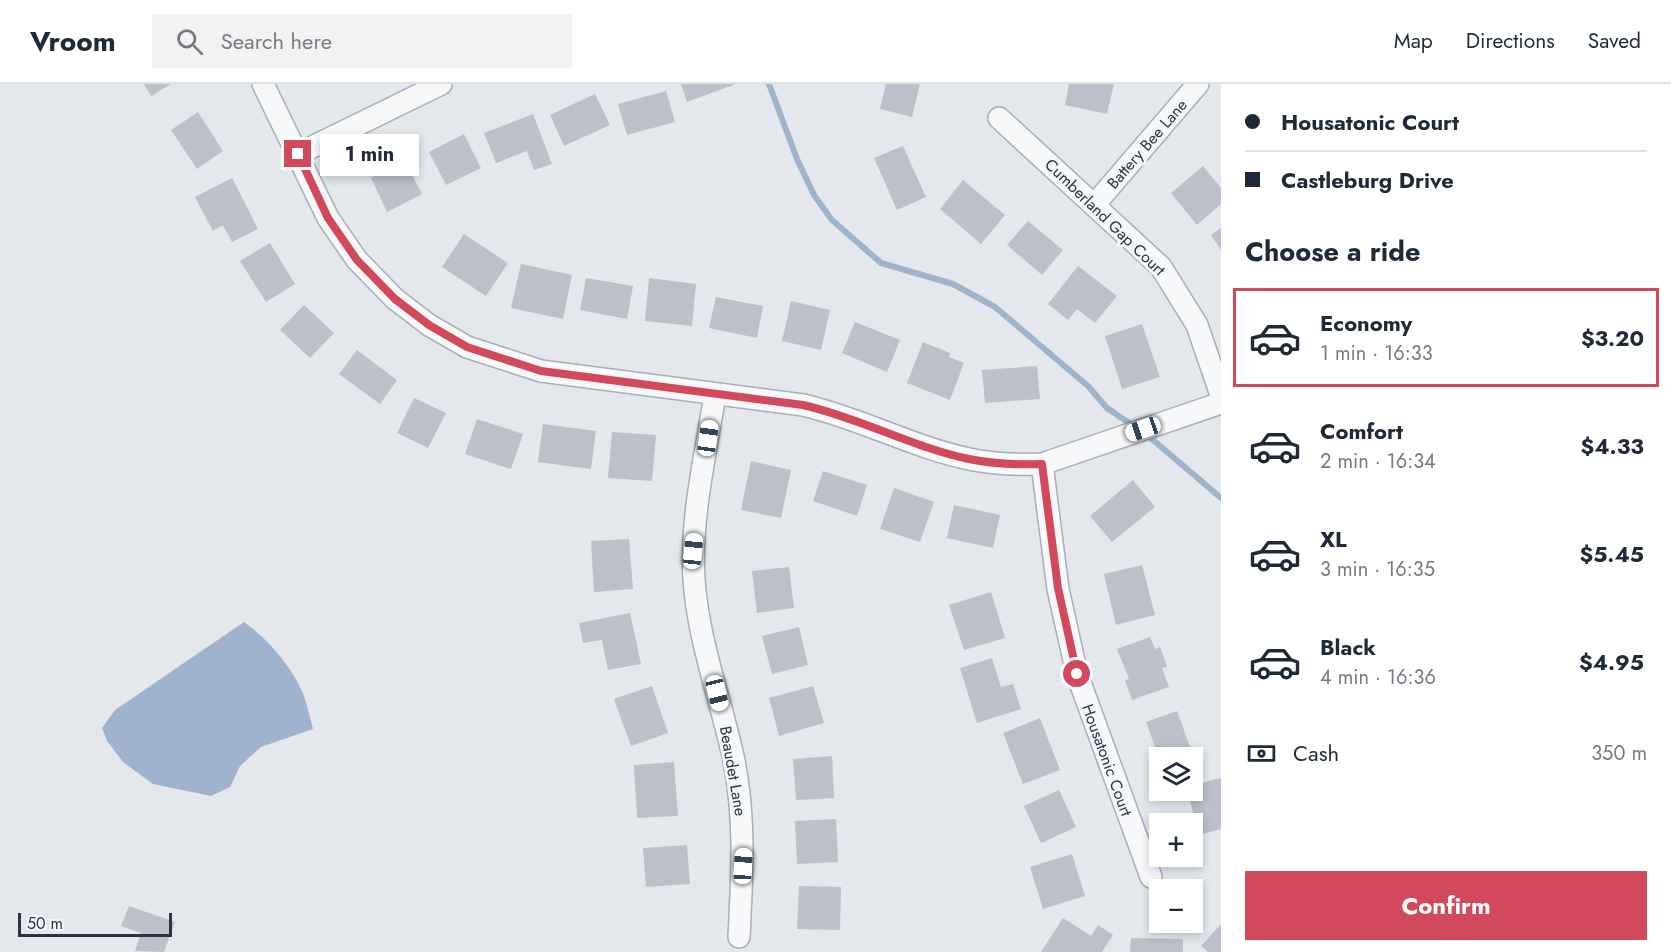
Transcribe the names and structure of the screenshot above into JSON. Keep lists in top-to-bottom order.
{
  "streets": {
    "street": [
      "Battery Bee Lane",
      "Cumberland Gap Court",
      "Housatonic Court",
      "Beaudet Lane"
    ]
  },
  "crossings": [
    ["Battery Bee Lane", "Cumberland Gap Court"]
  ],
  "scale_bar": "50 m",
  "page": {
    "header": "Vroom",
    "search": "Search here",
    "nav": ["Map", "Directions", "Saved"],
    "banner": ["Housatonic Court", "Castleburg Drive"],
    "bubble": "1 min",
    "heading": "Choose a ride",
    "list": [
      {
        "name": "Economy",
        "note": "1 min · 16:33",
        "value": "$3.20"
      },
      {
        "name": "Comfort",
        "note": "2 min · 16:34",
        "value": "$4.33"
      },
      {
        "name": "XL",
        "note": "3 min · 16:35",
        "value": "$5.45"
      },
      {
        "name": "Black",
        "note": "4 min · 16:36",
        "value": "$4.95"
      }
    ],
    "pay": ["Cash", "350 m"],
    "map_buttons": ["+", "−"],
    "buttons": "Confirm",
    "scale": "50 m"
  }
}
